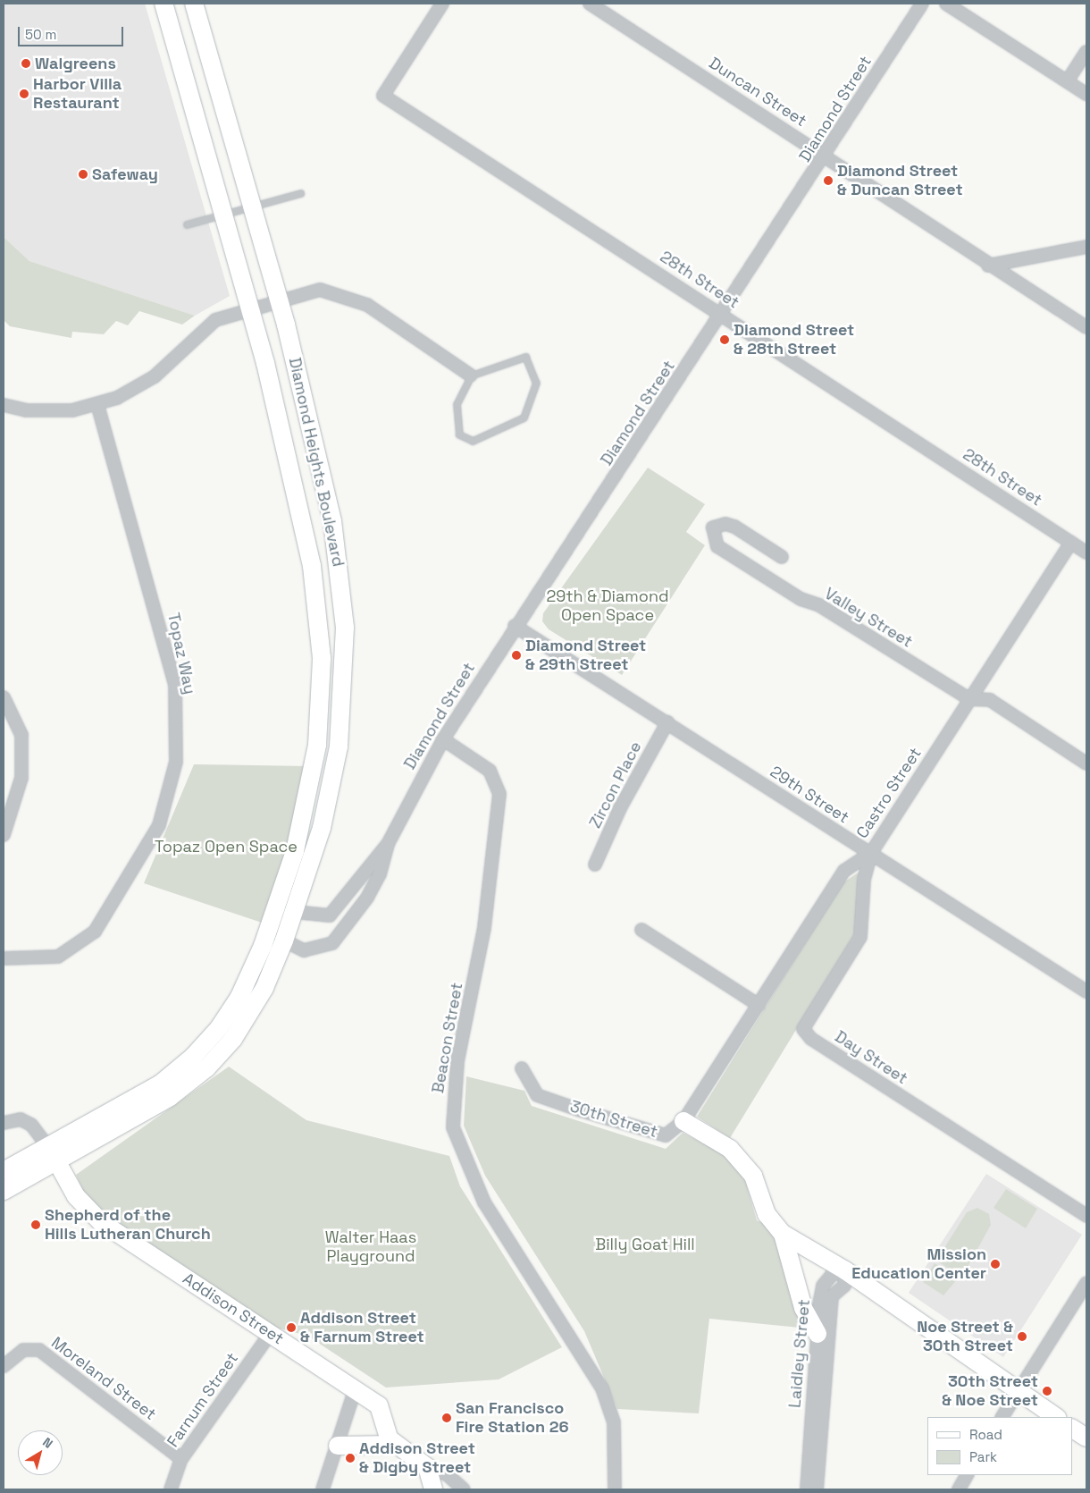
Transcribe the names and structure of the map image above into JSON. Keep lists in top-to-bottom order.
{
  "streets": {
    "main road": ["Diamond Heights Boulevard", "Addison Street"],
    "street": [
      "Duncan Street",
      "Diamond Street",
      "28th Street",
      "Valley Street",
      "Topaz Way",
      "Zircon Place",
      "Castro Street",
      "29th Street",
      "Beacon Street",
      "Day Street",
      "30th Street",
      "Laidley Street",
      "Moreland Street",
      "Farnum Street"
    ]
  },
  "crossings": [
    ["Duncan Street", "Diamond Street"],
    ["Diamond Street", "28th Street"],
    ["Diamond Street", "Diamond Heights Boulevard"],
    ["Diamond Street", "29th Street"],
    ["Diamond Street", "Beacon Street"],
    ["28th Street", "Castro Street"],
    ["Diamond Heights Boulevard", "Addison Street"],
    ["Valley Street", "Castro Street"],
    ["Zircon Place", "29th Street"],
    ["Castro Street", "29th Street"],
    ["Castro Street", "Day Street"],
    ["Castro Street", "30th Street"],
    ["29th Street", "Day Street"],
    ["Addison Street", "Farnum Street"],
    ["Moreland Street", "Farnum Street"]
  ],
  "parks": [
    "29th & Diamond Open Space",
    "Topaz Open Space",
    "Walter Haas Playground",
    "Billy Goat Hill"
  ],
  "places": [
    "Walgreens",
    "Harbor Villa Restaurant",
    "Safeway",
    "Diamond Street & Duncan Street",
    "Diamond Street & 28th Street",
    "Diamond Street & 29th Street",
    "Shepherd of the Hills Lutheran Church",
    "Mission Education Center",
    "Addison Street & Farnum Street",
    "Noe Street & 30th Street",
    "30th Street & Noe Street",
    "San Francisco Fire Station 26",
    "Addison Street & Digby Street"
  ],
  "legend": ["Road", "Park"],
  "scale_bar": "50 m",
  "north": "top right"
}
